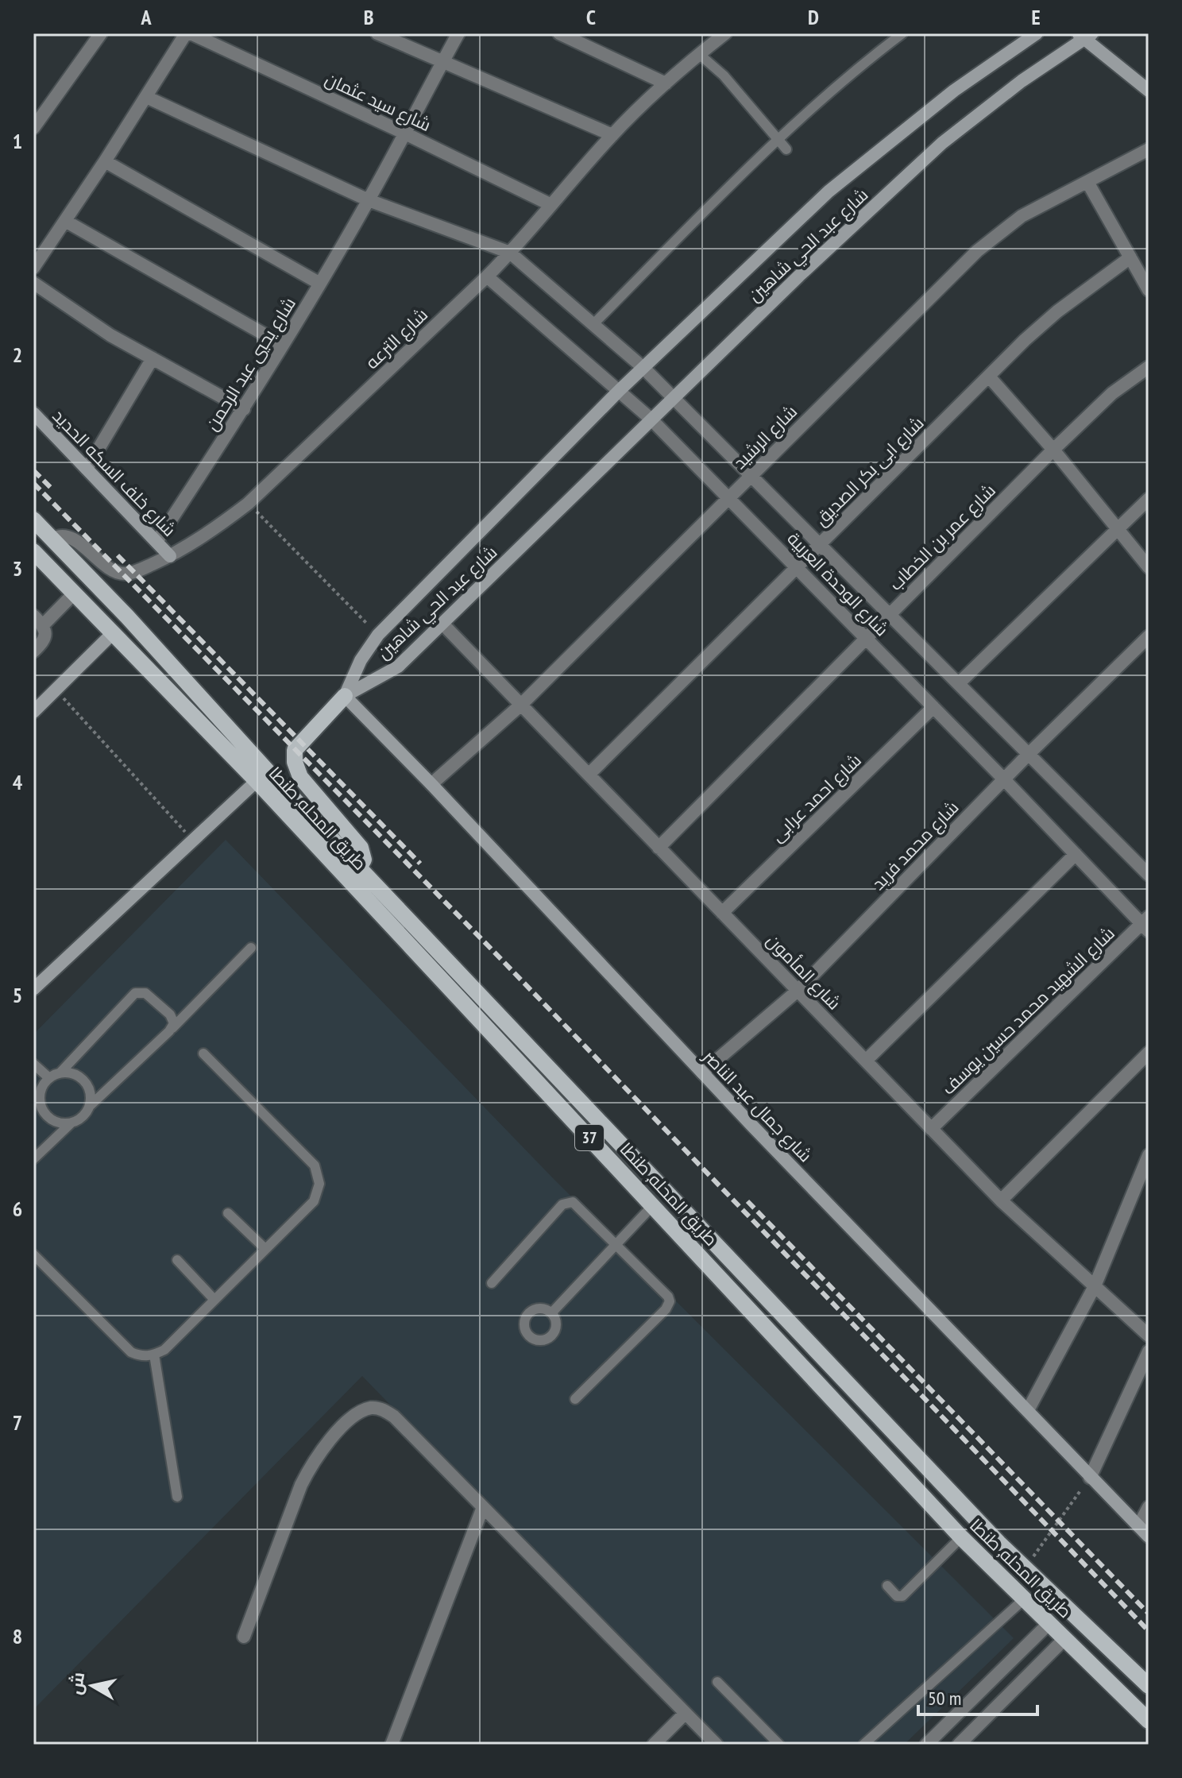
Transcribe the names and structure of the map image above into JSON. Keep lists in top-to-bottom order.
{
  "streets": {
    "main road": [
      "شارع عبد الحي شاهين",
      "شارع خلف السكه الحديد",
      "طريق المحله, طنطا",
      "شارع جمال عبد الناصر",
      "37"
    ],
    "street": [
      "شارع سيد عثمان",
      "شارع الترعه",
      "شارع يحيي عبد الرحمن",
      "شارع الرشيد",
      "شارع ابى بكر الصديق",
      "شارع عمر بن الخطاب",
      "شارع الوحدة العربية",
      "شارع احمد عرابى",
      "شارع محمد فريد",
      "شارع المأمون",
      "شارع الشهيد محمد حسين يوسف"
    ]
  },
  "crossings": [
    ["شارع سيد عثمان", "شارع الترعه"],
    ["شارع سيد عثمان", "شارع يحيي عبد الرحمن"],
    ["شارع عبد الحي شاهين", "شارع الوحدة العربية"],
    ["شارع عبد الحي شاهين", "شارع المأمون"],
    ["شارع عبد الحي شاهين", "شارع جمال عبد الناصر"],
    ["شارع الترعه", "شارع خلف السكه الحديد"],
    ["شارع الترعه", "شارع الوحدة العربية"],
    ["شارع الترعه", "طريق المحله, طنطا"],
    ["شارع يحيي عبد الرحمن", "شارع خلف السكه الحديد"],
    ["شارع الرشيد", "شارع الوحدة العربية"],
    ["شارع الرشيد", "شارع المأمون"],
    ["شارع الرشيد", "شارع جمال عبد الناصر"],
    ["شارع ابى بكر الصديق", "شارع الوحدة العربية"],
    ["شارع ابى بكر الصديق", "شارع المأمون"],
    ["شارع عمر بن الخطاب", "شارع الوحدة العربية"],
    ["شارع عمر بن الخطاب", "شارع المأمون"],
    ["شارع الوحدة العربية", "شارع احمد عرابى"],
    ["شارع الوحدة العربية", "شارع محمد فريد"],
    ["شارع الوحدة العربية", "شارع الشهيد محمد حسين يوسف"],
    ["شارع احمد عرابى", "شارع المأمون"],
    ["شارع محمد فريد", "شارع المأمون"],
    ["شارع محمد فريد", "شارع جمال عبد الناصر"],
    ["شارع المأمون", "شارع الشهيد محمد حسين يوسف"]
  ],
  "scale_bar": "50 m",
  "north": "left",
  "grid": {
    "columns": [
      "A",
      "B",
      "C",
      "D",
      "E"
    ],
    "rows": [
      "1",
      "2",
      "3",
      "4",
      "5",
      "6",
      "7",
      "8"
    ]
  }
}
